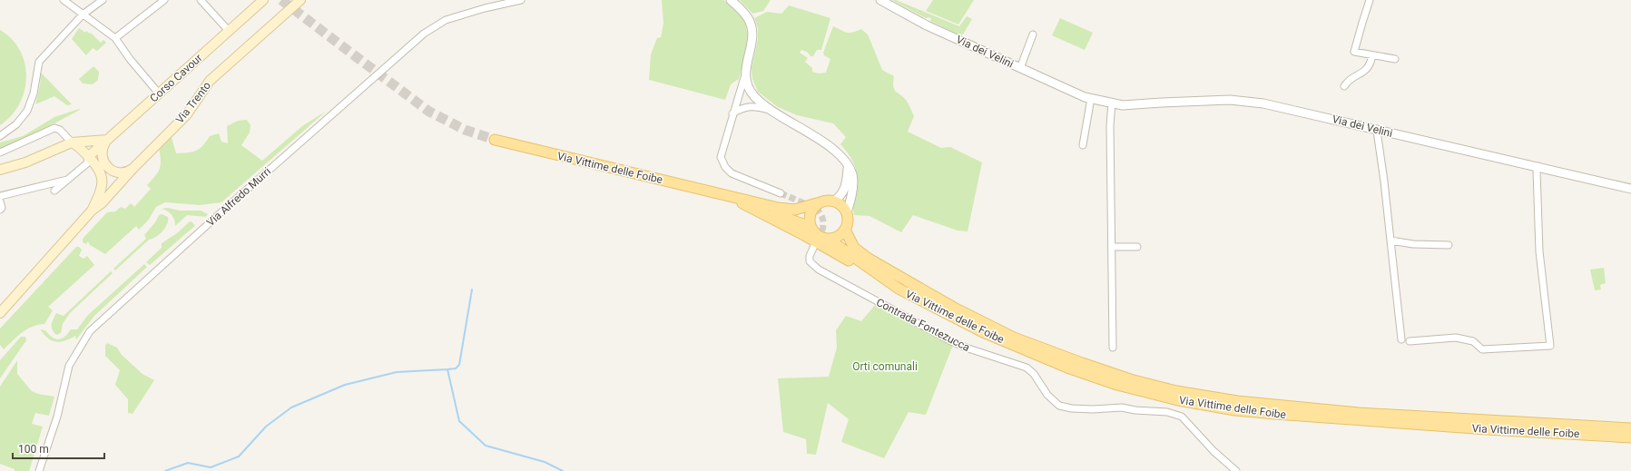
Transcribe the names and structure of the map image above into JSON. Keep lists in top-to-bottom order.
{
  "streets": {
    "main road": ["Corso Cavour", "Via Trento", "Via Vittime delle Foibe"],
    "street": ["Via dei Velini", "Via Alfredo Murri", "Contrada Fontezucca"]
  },
  "parks": ["Orti comunali"],
  "scale_bar": "100 m"
}
